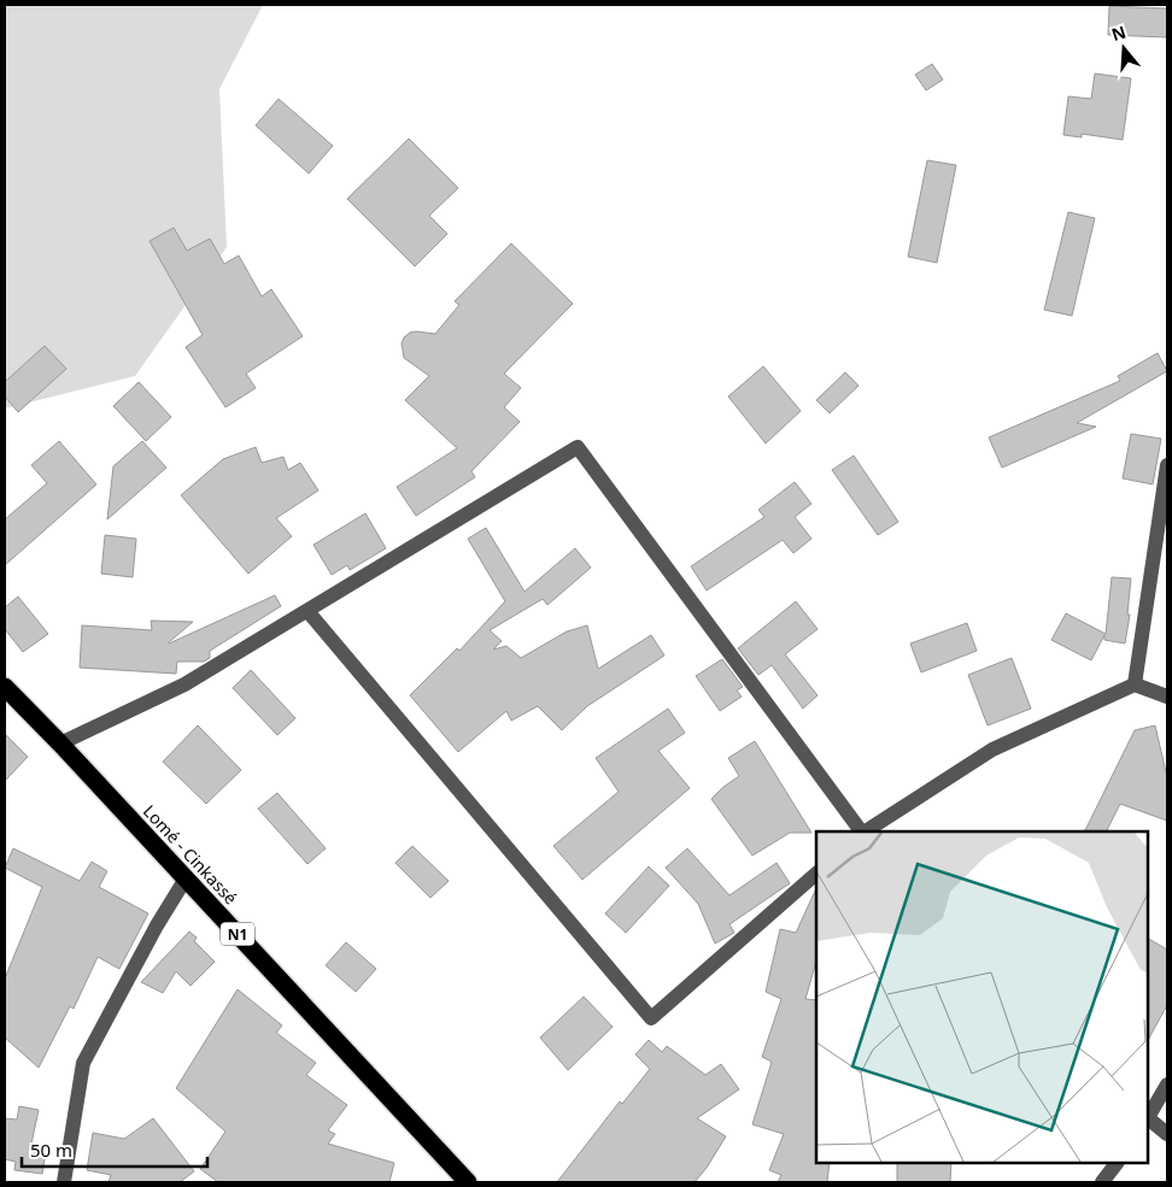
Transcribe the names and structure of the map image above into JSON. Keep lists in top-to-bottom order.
{
  "streets": {
    "highway": ["Lomé - Cinkassé", "N1"]
  },
  "scale_bar": "50 m",
  "north": "top"
}
